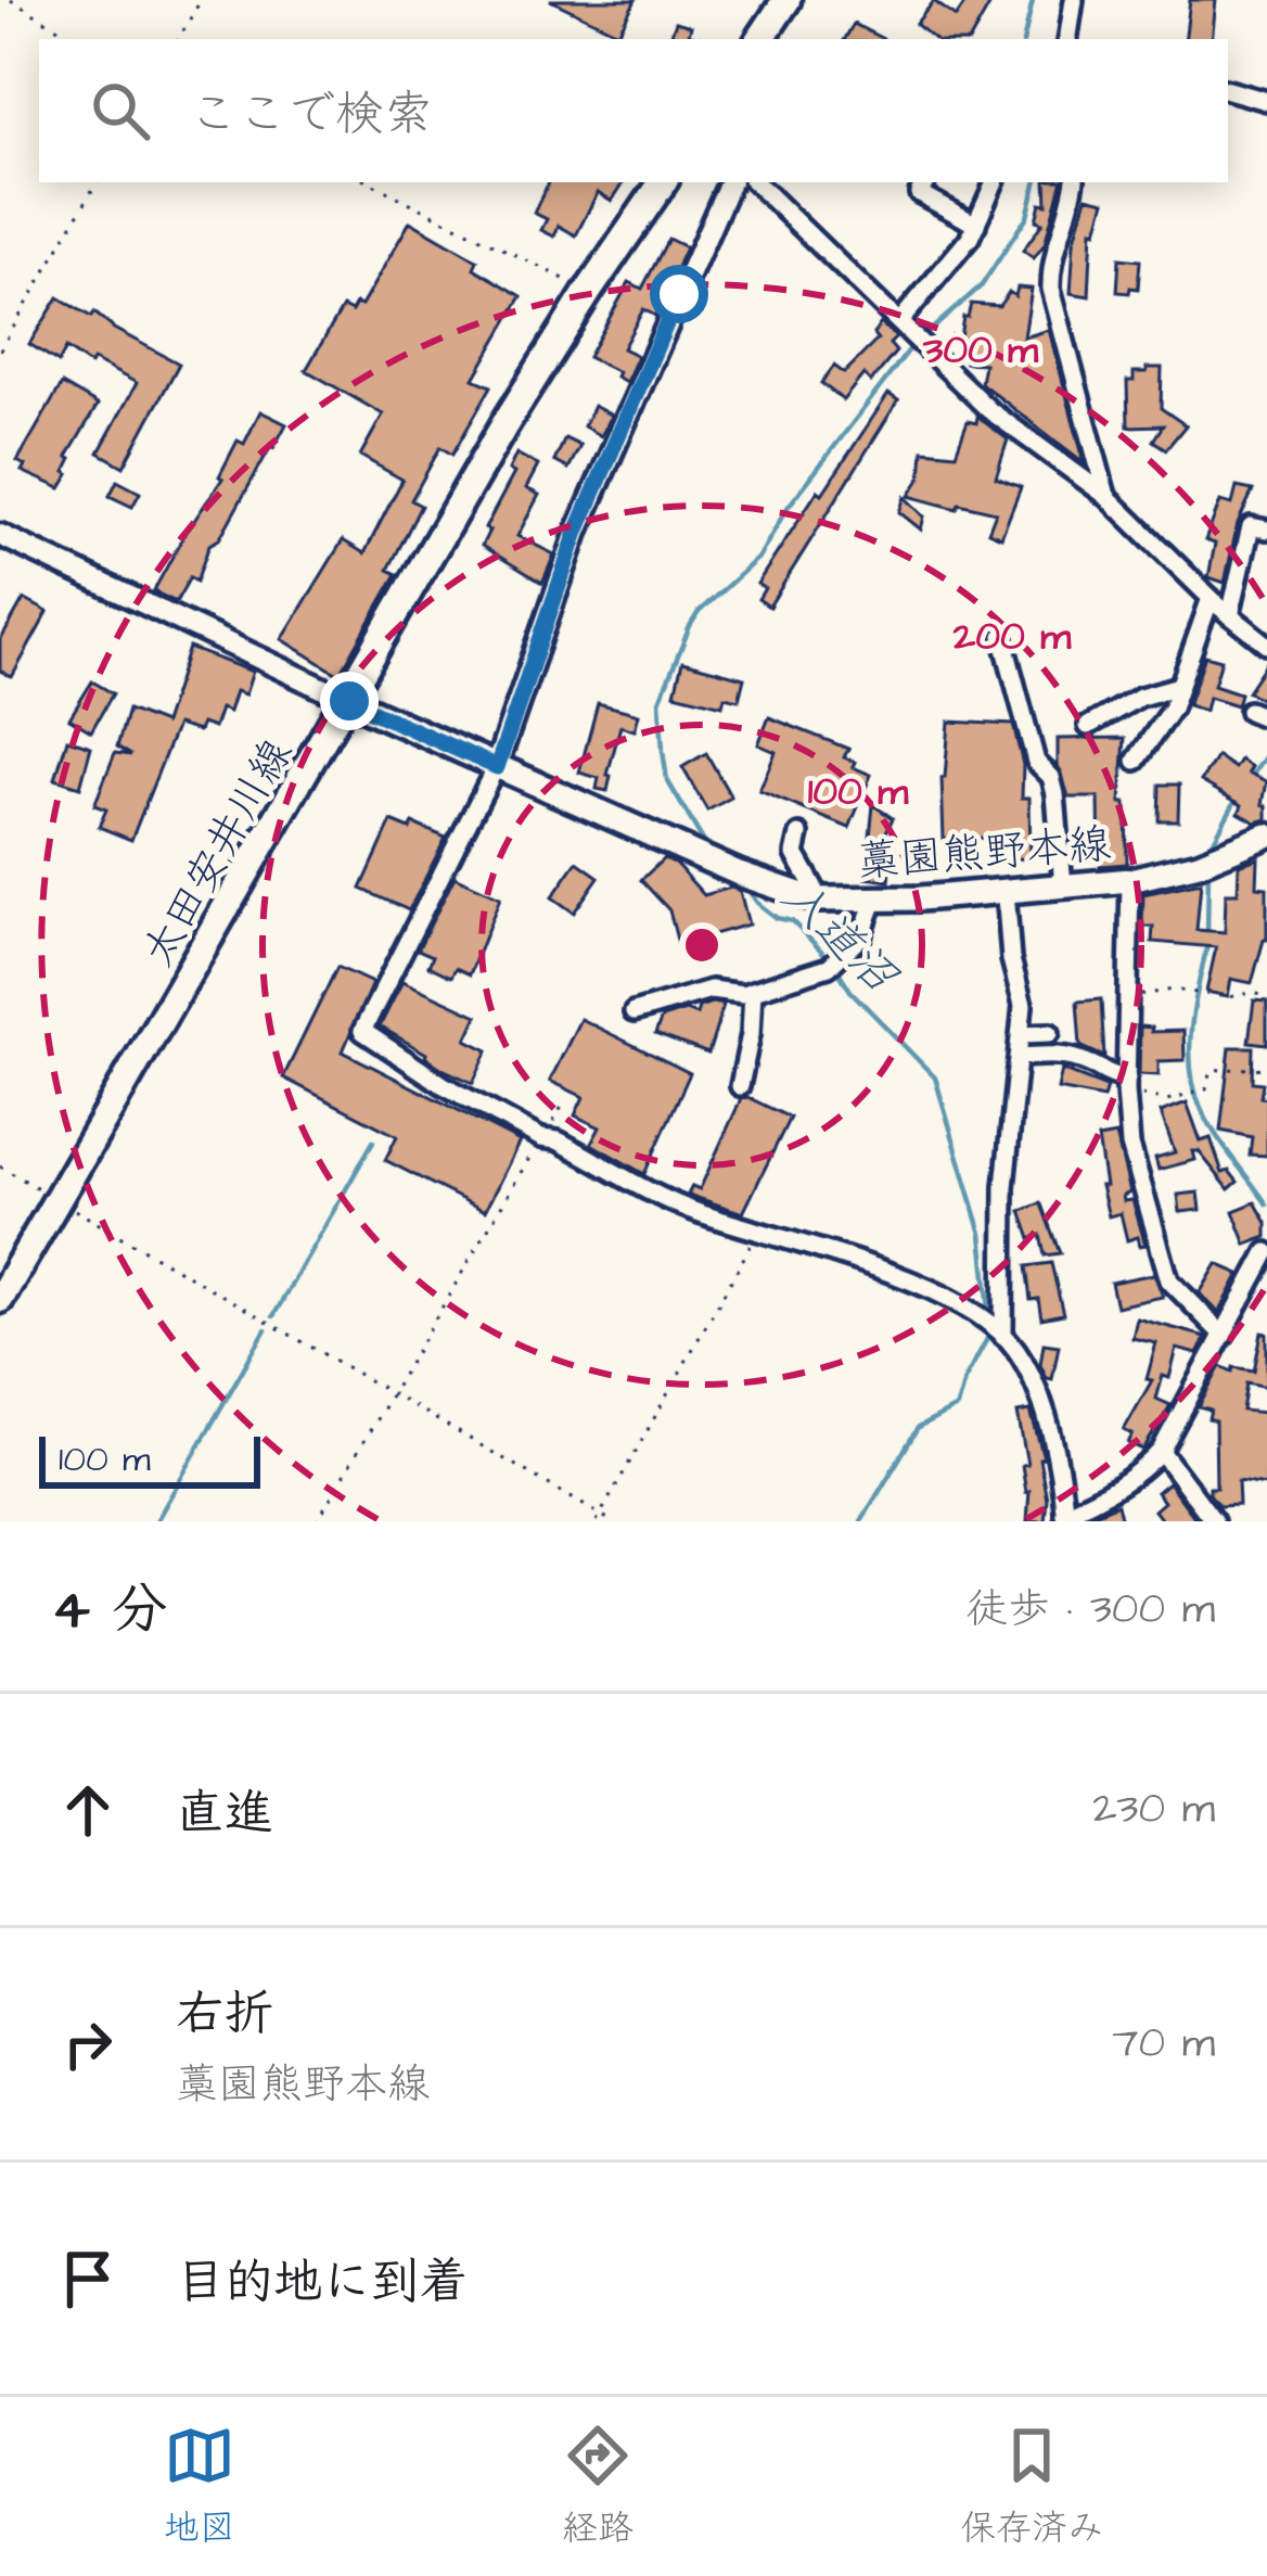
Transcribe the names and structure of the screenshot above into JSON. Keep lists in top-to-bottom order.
{
  "streets": {
    "main road": ["藁園熊野本線", "太田安井川線"]
  },
  "crossings": [
    ["藁園熊野本線", "太田安井川線"]
  ],
  "water": ["入道沼"],
  "scale_bar": "100 m",
  "page": {
    "search": "ここで検索",
    "scale": "100 m",
    "heading": ["4 分", "徒歩 · 300 m"],
    "list": [
      ["直進", "230 m"],
      ["右折", "藁園熊野本線", "70 m"],
      "目的地に到着"
    ],
    "nav": ["地図", "経路", "保存済み"]
  },
  "rings": ["300 m", "200 m", "100 m"]
}
